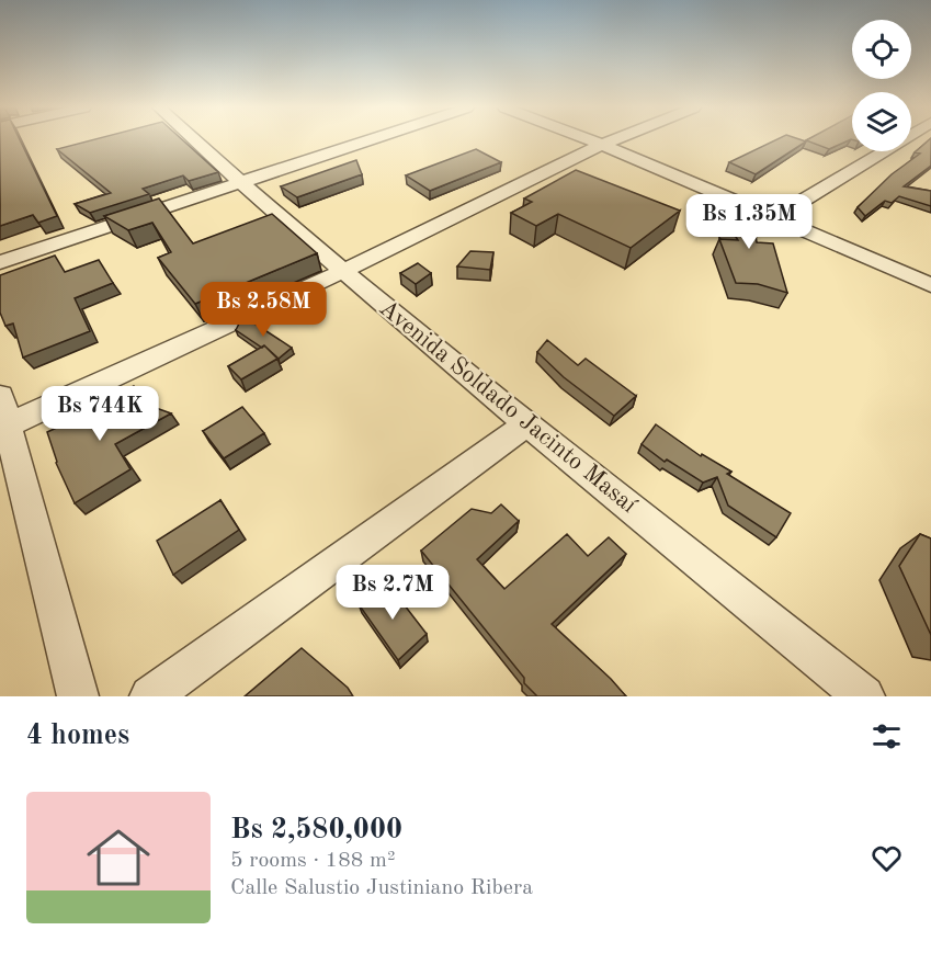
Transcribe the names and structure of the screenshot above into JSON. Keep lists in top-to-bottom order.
{
  "streets": {
    "street": ["Avenida Soldado Jacinto Masaí"]
  },
  "page": {
    "price": [
      "Bs 1.35M",
      "Bs 2.58M",
      "Bs 744K",
      "Bs 2.7M"
    ],
    "heading": "4 homes",
    "list": [
      {
        "name": "Bs 2,580,000",
        "note": "5 rooms · 188 m² · Calle Salustio Justiniano Ribera"
      }
    ]
  }
}
